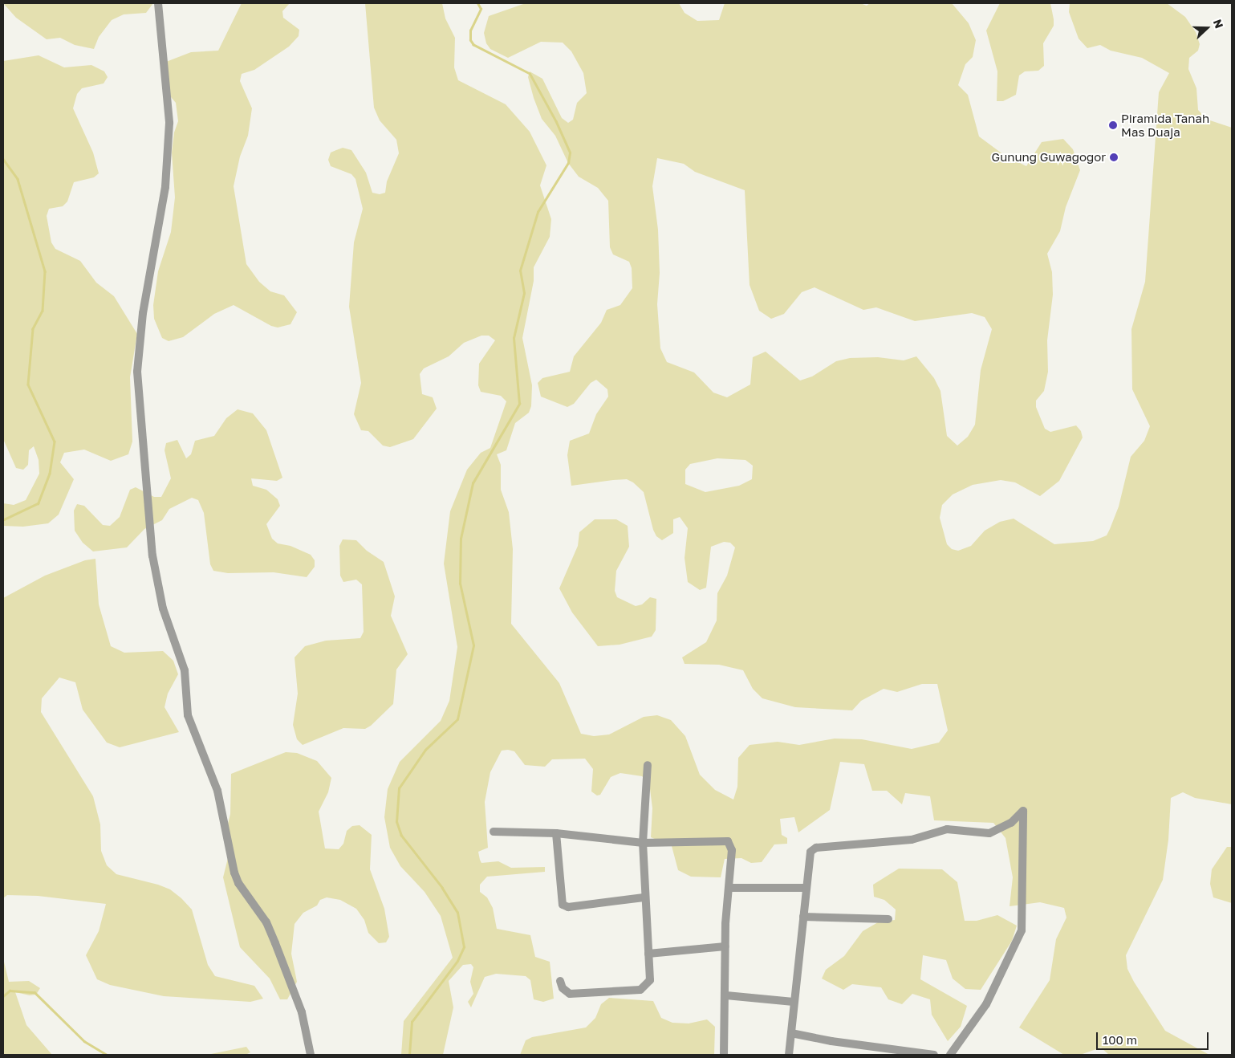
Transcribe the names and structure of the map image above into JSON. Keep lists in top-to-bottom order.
{
  "places": ["Piramida Tanah Mas Duaja", "Gunung Guwagogor"],
  "scale_bar": "100 m",
  "north": "right"
}
